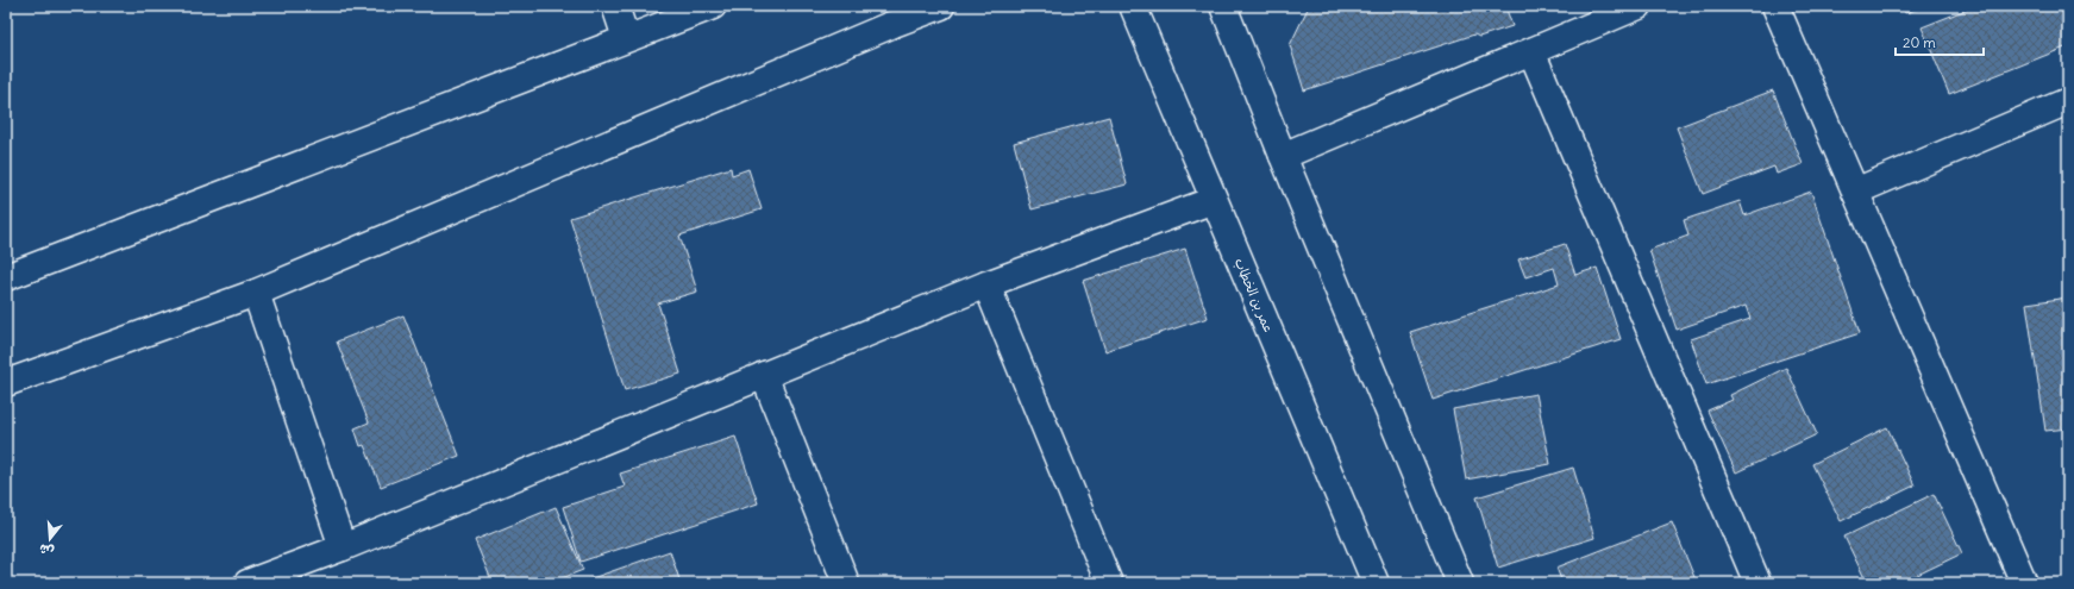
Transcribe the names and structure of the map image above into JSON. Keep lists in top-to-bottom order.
{
  "streets": {
    "street": ["عمر بن الخطاب"]
  },
  "scale_bar": "20 m",
  "north": "bottom"
}
